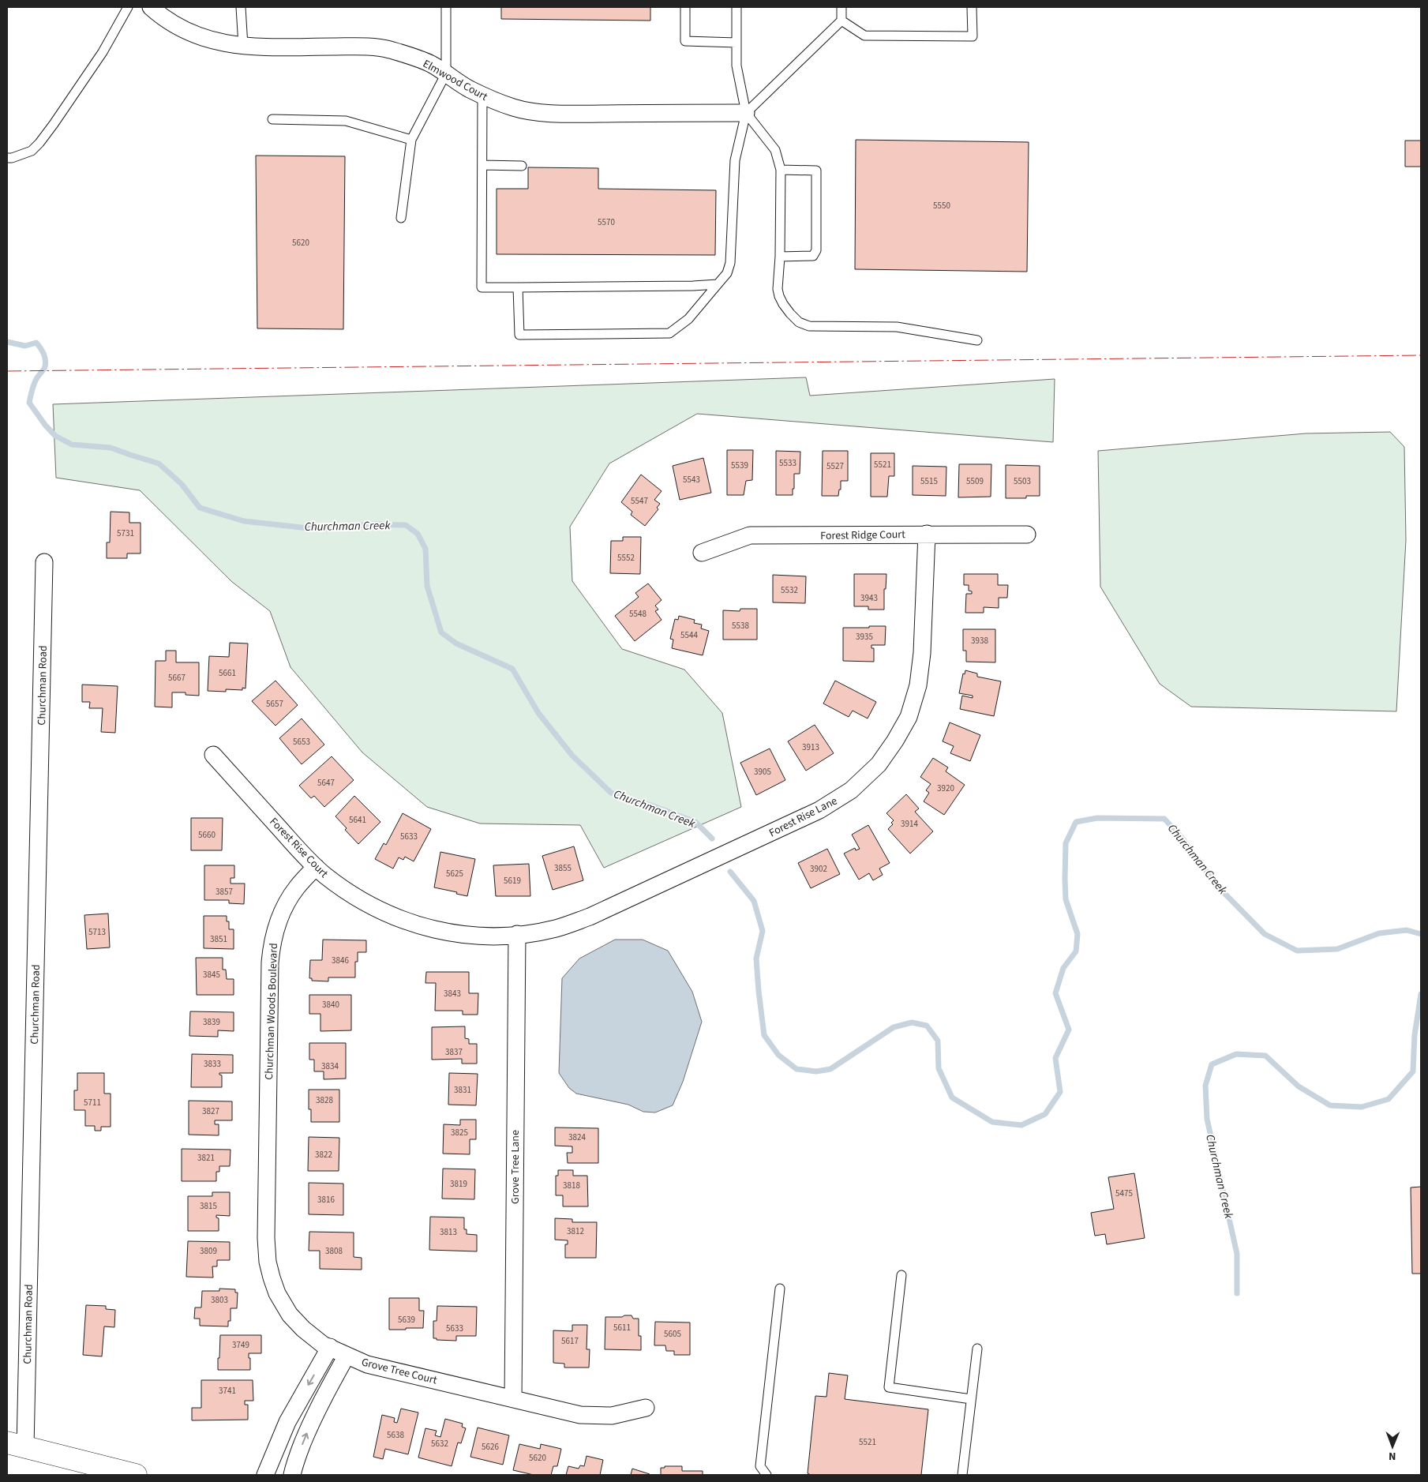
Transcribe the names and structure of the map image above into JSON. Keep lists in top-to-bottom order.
{
  "streets": {
    "street": [
      "Elmwood Court",
      "Forest Ridge Court",
      "Churchman Road",
      "Forest Rise Lane",
      "Forest Rise Court",
      "Churchman Woods Boulevard",
      "Grove Tree Lane",
      "Grove Tree Court"
    ]
  },
  "crossings": [
    ["Forest Ridge Court", "Forest Rise Lane"],
    ["Forest Rise Lane", "Forest Rise Court"],
    ["Forest Rise Lane", "Grove Tree Lane"],
    ["Forest Rise Court", "Churchman Woods Boulevard"],
    ["Forest Rise Court", "Grove Tree Lane"],
    ["Churchman Woods Boulevard", "Grove Tree Court"],
    ["Grove Tree Lane", "Grove Tree Court"]
  ],
  "water": ["Churchman Creek"],
  "house_numbers": [
    "5550",
    "5570",
    "5620",
    "5533",
    "5521",
    "5539",
    "5527",
    "5543",
    "5515",
    "5509",
    "5503",
    "5547",
    "5731",
    "5552",
    "5532",
    "3943",
    "5548",
    "5538",
    "5544",
    "3935",
    "3938",
    "5661",
    "5667",
    "5657",
    "5653",
    "3913",
    "3905",
    "5647",
    "3920",
    "5641",
    "3914",
    "5660",
    "5633",
    "3855",
    "3902",
    "5625",
    "5619",
    "3857",
    "5713",
    "3851",
    "3846",
    "3845",
    "3843",
    "3840",
    "3839",
    "3837",
    "3833",
    "3834",
    "3831",
    "3828",
    "5711",
    "3827",
    "3825",
    "3824",
    "3822",
    "3821",
    "3819",
    "3818",
    "5475",
    "3816",
    "3815",
    "3812",
    "3813",
    "3809",
    "3808",
    "3803",
    "5639",
    "5611",
    "5633",
    "5605",
    "5617",
    "3749",
    "3741",
    "5638",
    "5521",
    "5632",
    "5626",
    "5620"
  ],
  "north": "bottom"
}
